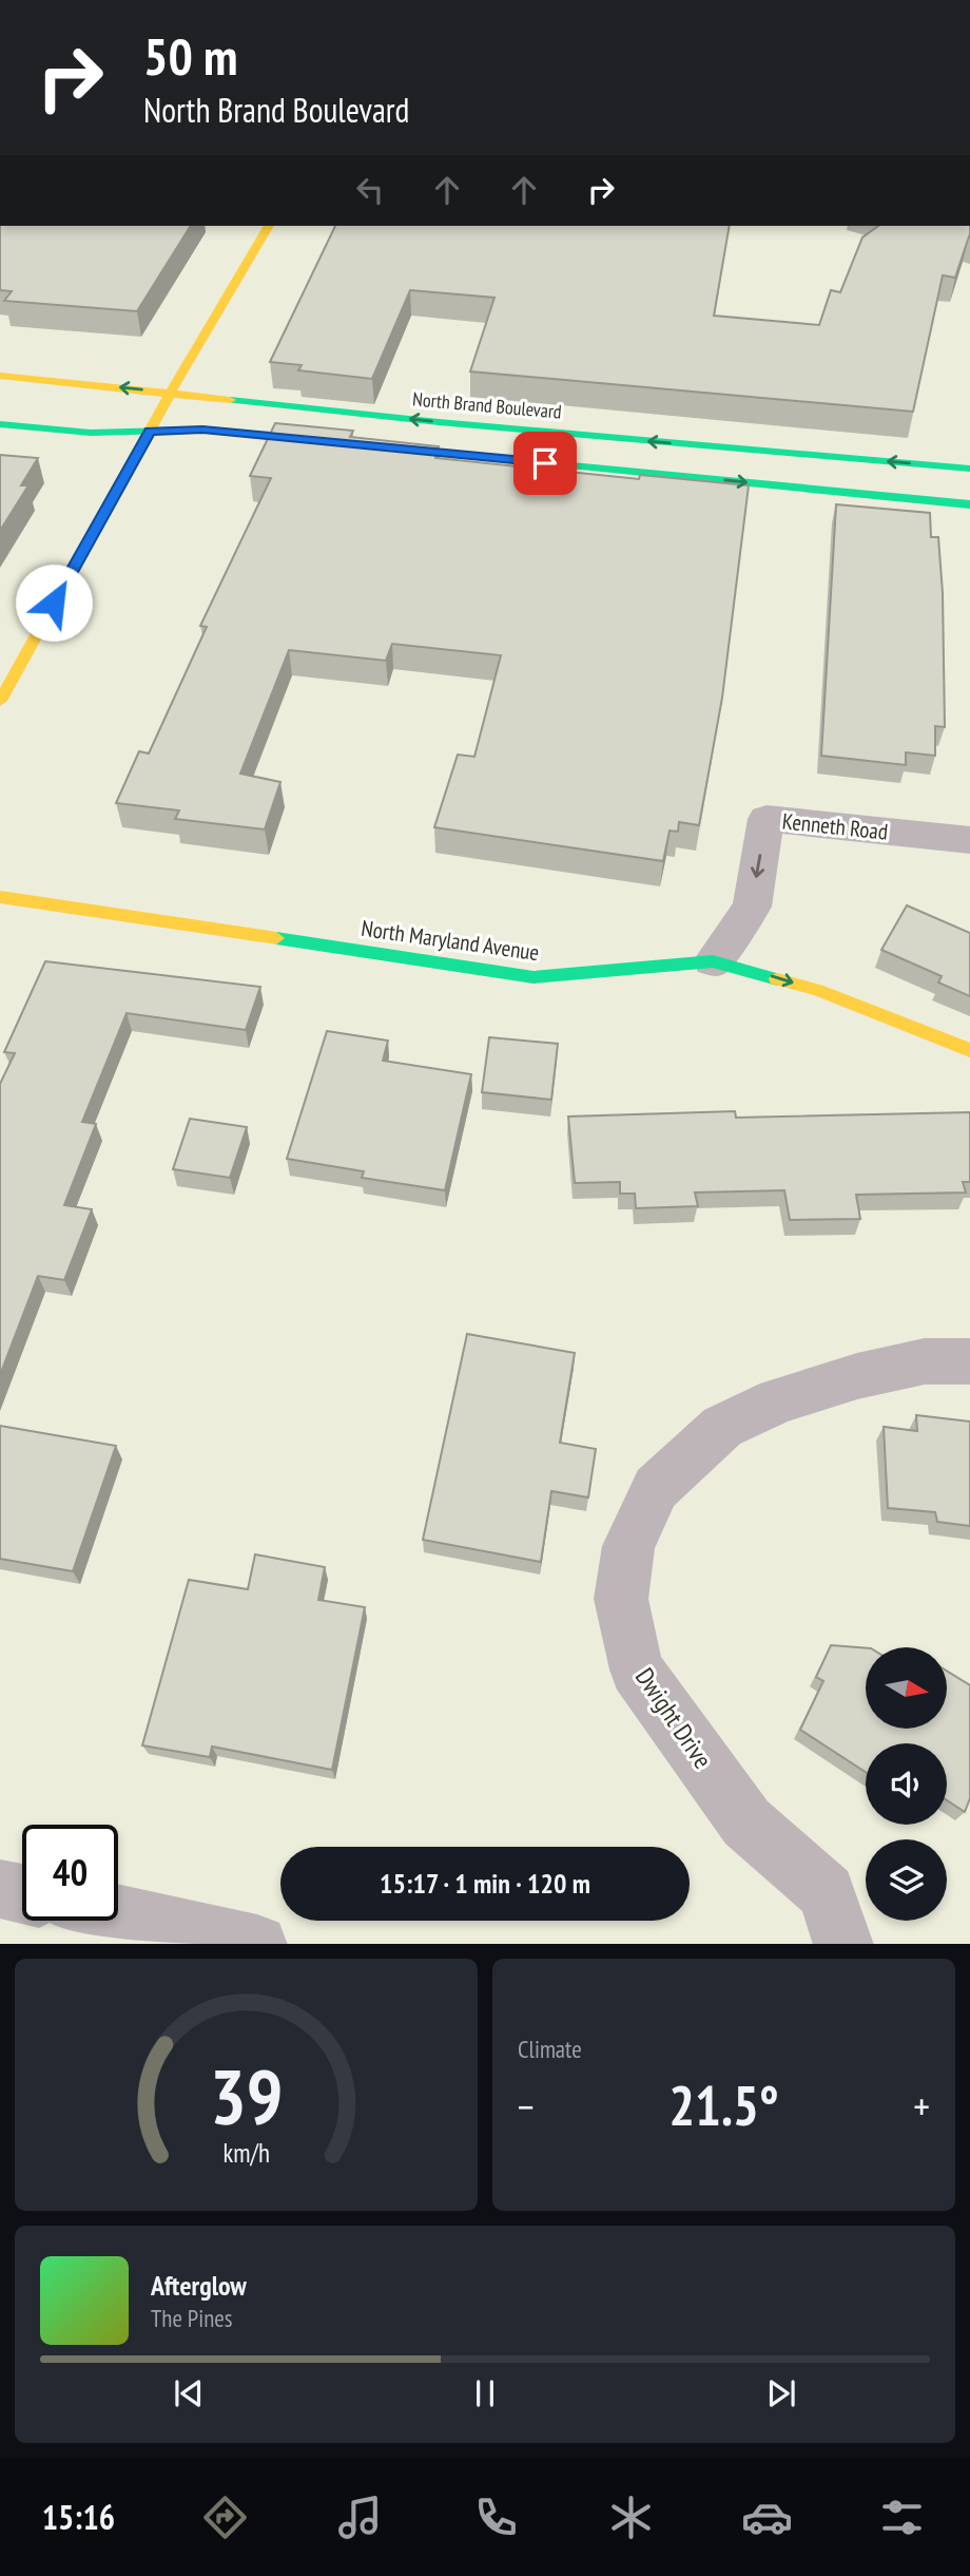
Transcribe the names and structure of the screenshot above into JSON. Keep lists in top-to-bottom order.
{
  "streets": {
    "street": [
      "North Brand Boulevard",
      "Kenneth Road",
      "North Maryland Avenue",
      "Dwight Drive"
    ]
  },
  "crossings": [
    ["Kenneth Road", "North Maryland Avenue"]
  ],
  "north": "right",
  "page": {
    "turn": ["50 m", "North Brand Boulevard"],
    "limit": "40",
    "trip": "15:17 · 1 min · 120 m",
    "tile": "Climate",
    "heat": ["−", "21.5°", "+"],
    "song": ["Afterglow", "The Pines"],
    "tabs": "15:16",
    "gauge": ["39", "km/h"]
  }
}
